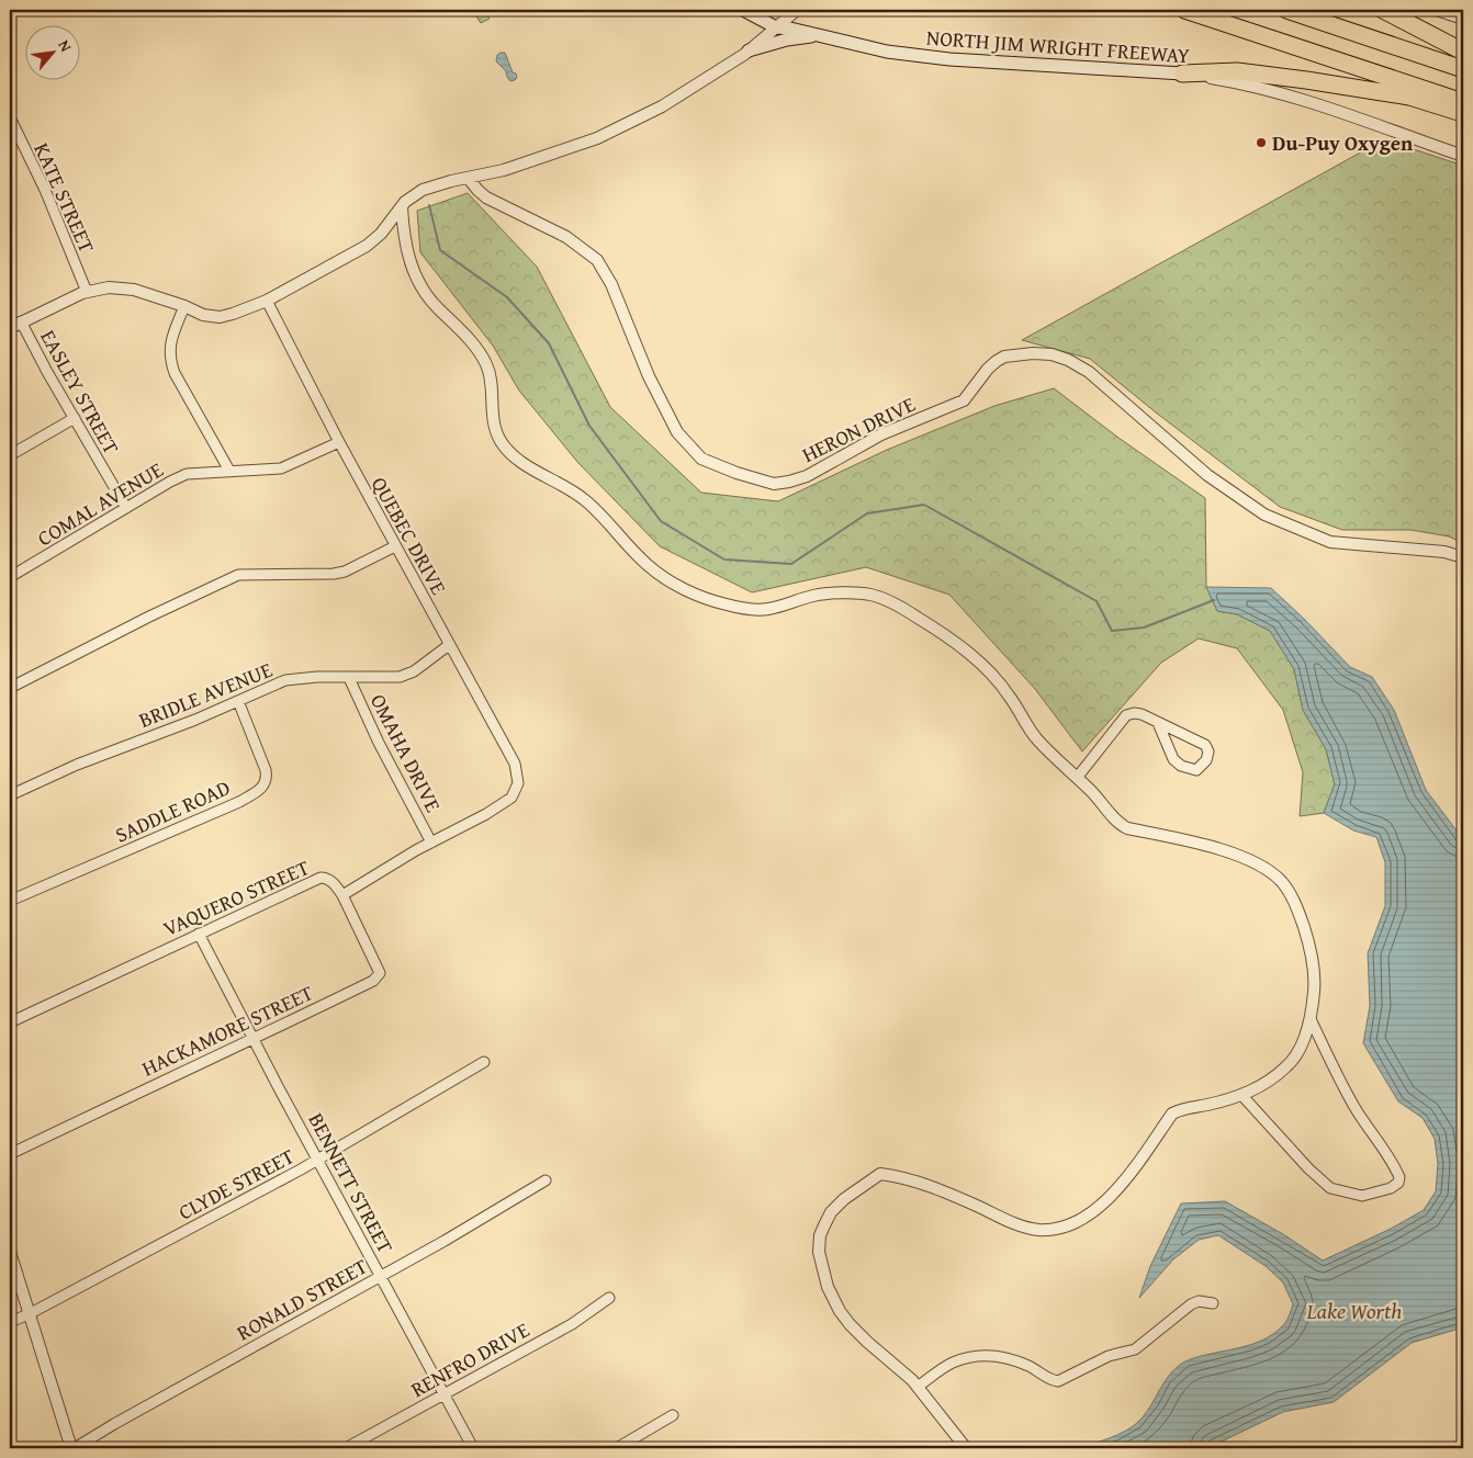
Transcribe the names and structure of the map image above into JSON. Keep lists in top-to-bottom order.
{
  "streets": {
    "main road": ["NORTH JIM WRIGHT FREEWAY"],
    "street": [
      "KATE STREET",
      "EASLEY STREET",
      "HERON DRIVE",
      "COMAL AVENUE",
      "QUEBEC DRIVE",
      "BRIDLE AVENUE",
      "OMAHA DRIVE",
      "SADDLE ROAD",
      "VAQUERO STREET",
      "HACKAMORE STREET",
      "BENNETT STREET",
      "CLYDE STREET",
      "RONALD STREET",
      "RENFRO DRIVE"
    ]
  },
  "crossings": [
    ["EASLEY STREET", "COMAL AVENUE"],
    ["COMAL AVENUE", "QUEBEC DRIVE"],
    ["QUEBEC DRIVE", "BRIDLE AVENUE"],
    ["QUEBEC DRIVE", "OMAHA DRIVE"],
    ["BRIDLE AVENUE", "OMAHA DRIVE"],
    ["BRIDLE AVENUE", "SADDLE ROAD"],
    ["VAQUERO STREET", "HACKAMORE STREET"],
    ["VAQUERO STREET", "BENNETT STREET"],
    ["HACKAMORE STREET", "BENNETT STREET"],
    ["BENNETT STREET", "CLYDE STREET"],
    ["BENNETT STREET", "RONALD STREET"],
    ["BENNETT STREET", "RENFRO DRIVE"]
  ],
  "water": ["Lake Worth"],
  "places": ["Du-Puy Oxygen"],
  "north": "top right"
}
